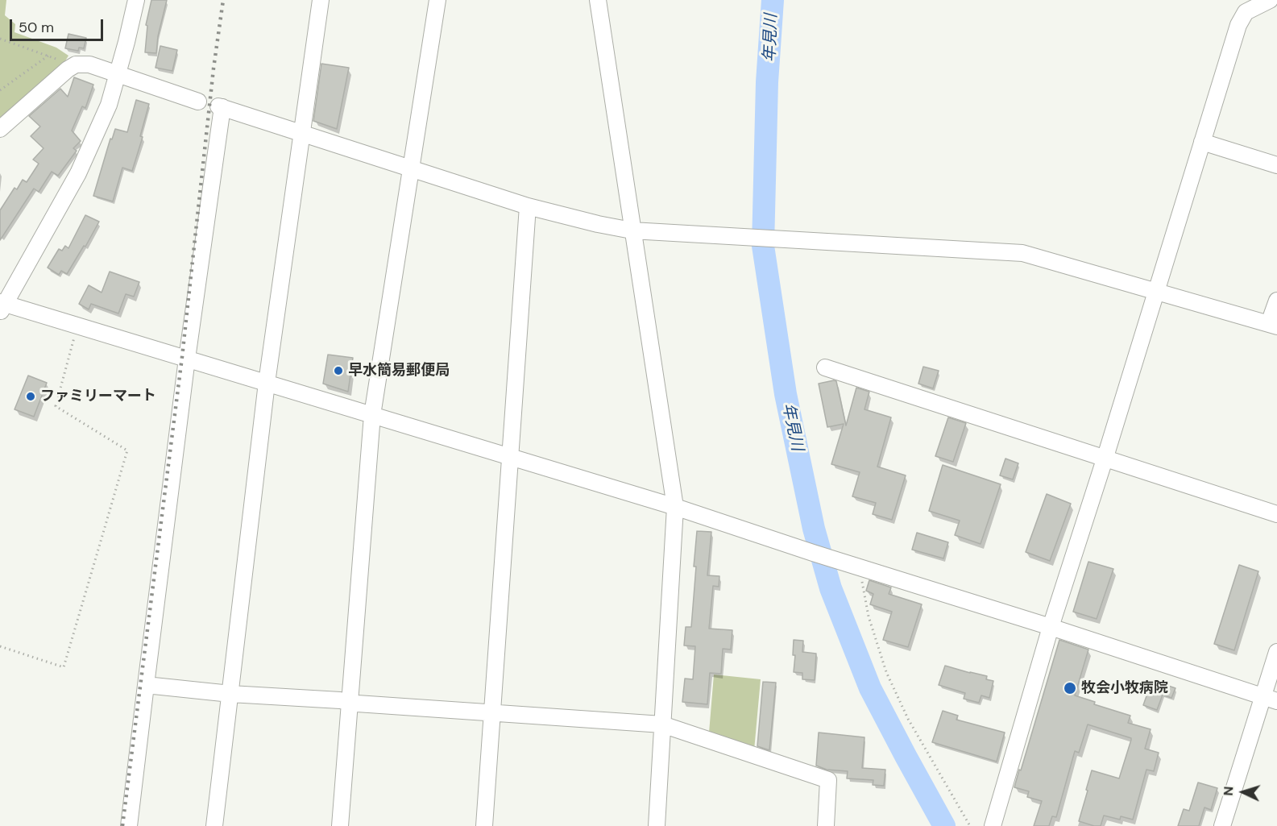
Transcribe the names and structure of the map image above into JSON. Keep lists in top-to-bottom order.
{
  "water": ["年見川"],
  "places": ["早水簡易郵便局", "ファミリーマート", "牧会小牧病院"],
  "scale_bar": "50 m",
  "north": "left"
}
